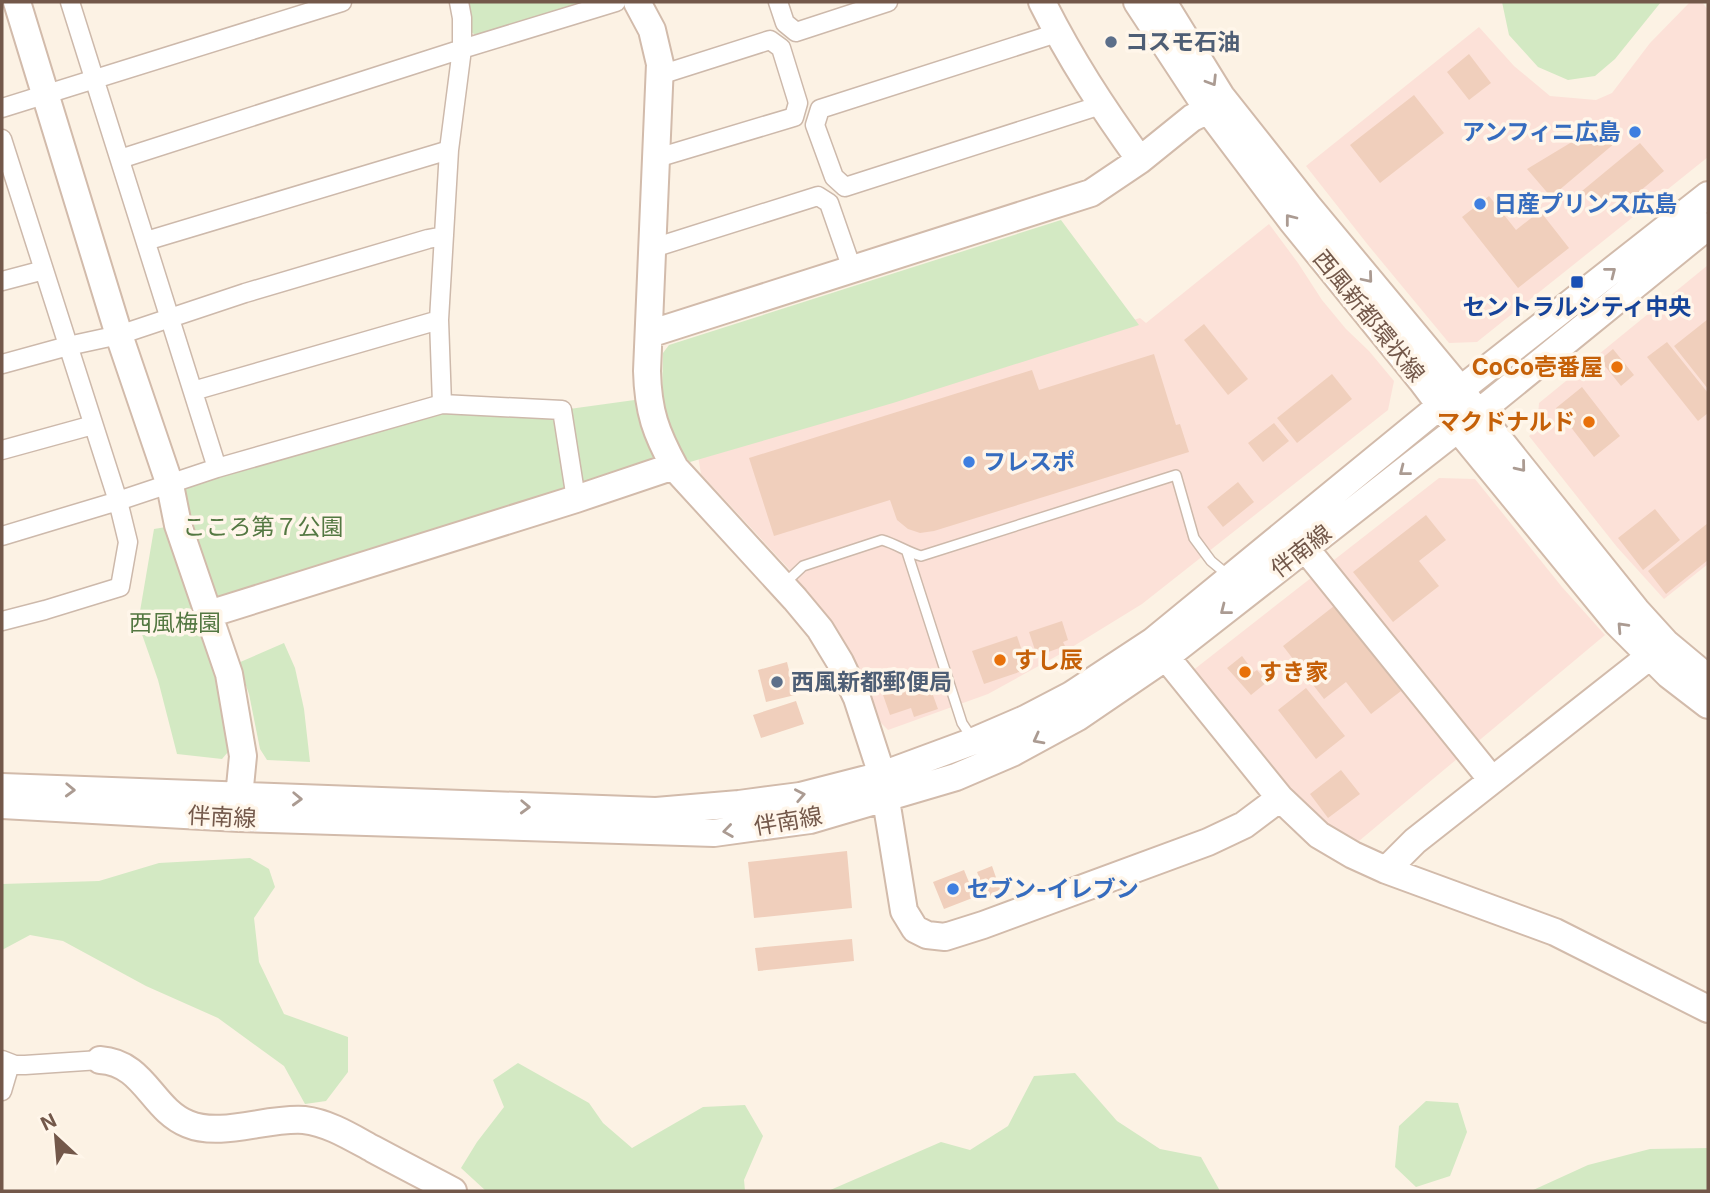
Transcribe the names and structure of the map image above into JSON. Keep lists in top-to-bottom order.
{
  "streets": {
    "street": ["西風新都環状線", "伴南線"]
  },
  "crossings": [
    ["西風新都環状線", "伴南線"]
  ],
  "parks": ["こころ第７公園", "西風梅園"],
  "places": {
    "other": [
      "コスモ石油",
      "アンフィニ広島",
      "日産プリンス広島",
      "CoCo壱番屋",
      "マクドナルド",
      "フレスポ",
      "すし辰",
      "すき家",
      "西風新都郵便局",
      "セブン-イレブン"
    ],
    "transit": ["セントラルシティ中央"]
  },
  "north": "top left"
}
